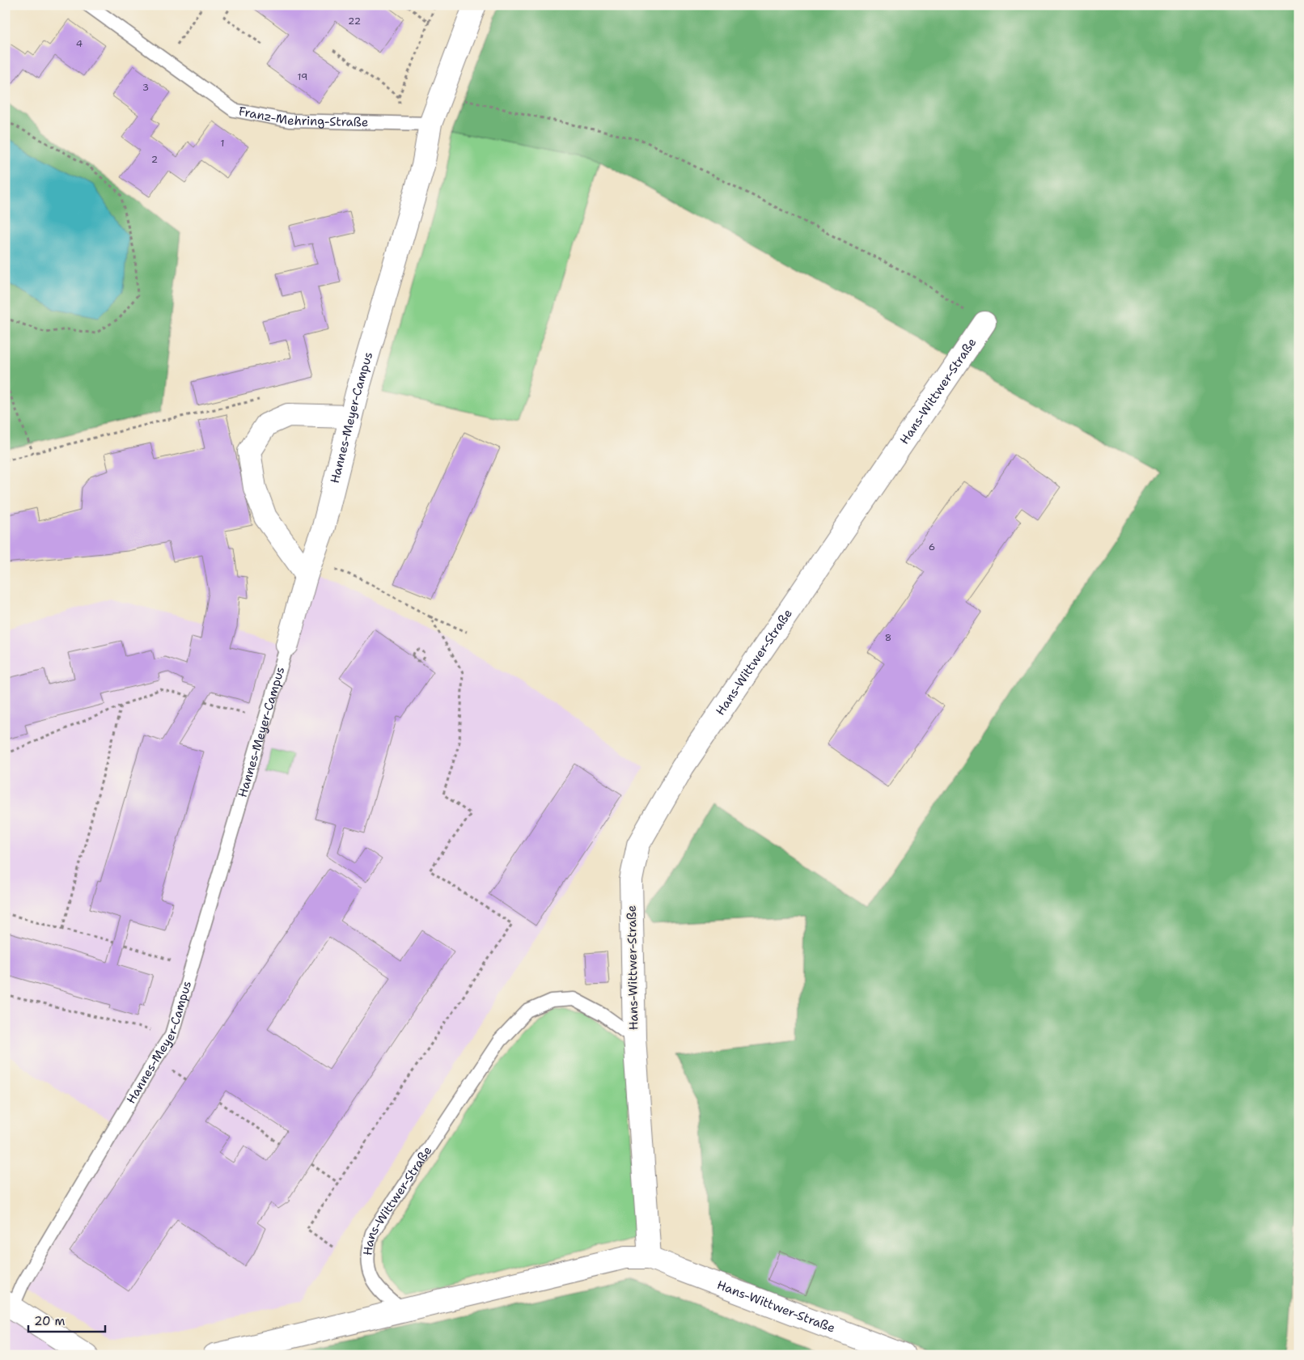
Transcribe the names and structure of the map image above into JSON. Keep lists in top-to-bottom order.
{
  "streets": {
    "street": ["Hans-Wittwer-Straße", "Hannes-Meyer-Campus"],
    "lane": ["Franz-Mehring-Straße"]
  },
  "crossings": [
    ["Franz-Mehring-Straße", "Hannes-Meyer-Campus"]
  ],
  "house_numbers": [
    "22",
    "4",
    "19",
    "3",
    "1",
    "2",
    "6",
    "8"
  ],
  "scale_bar": "20 m"
}
